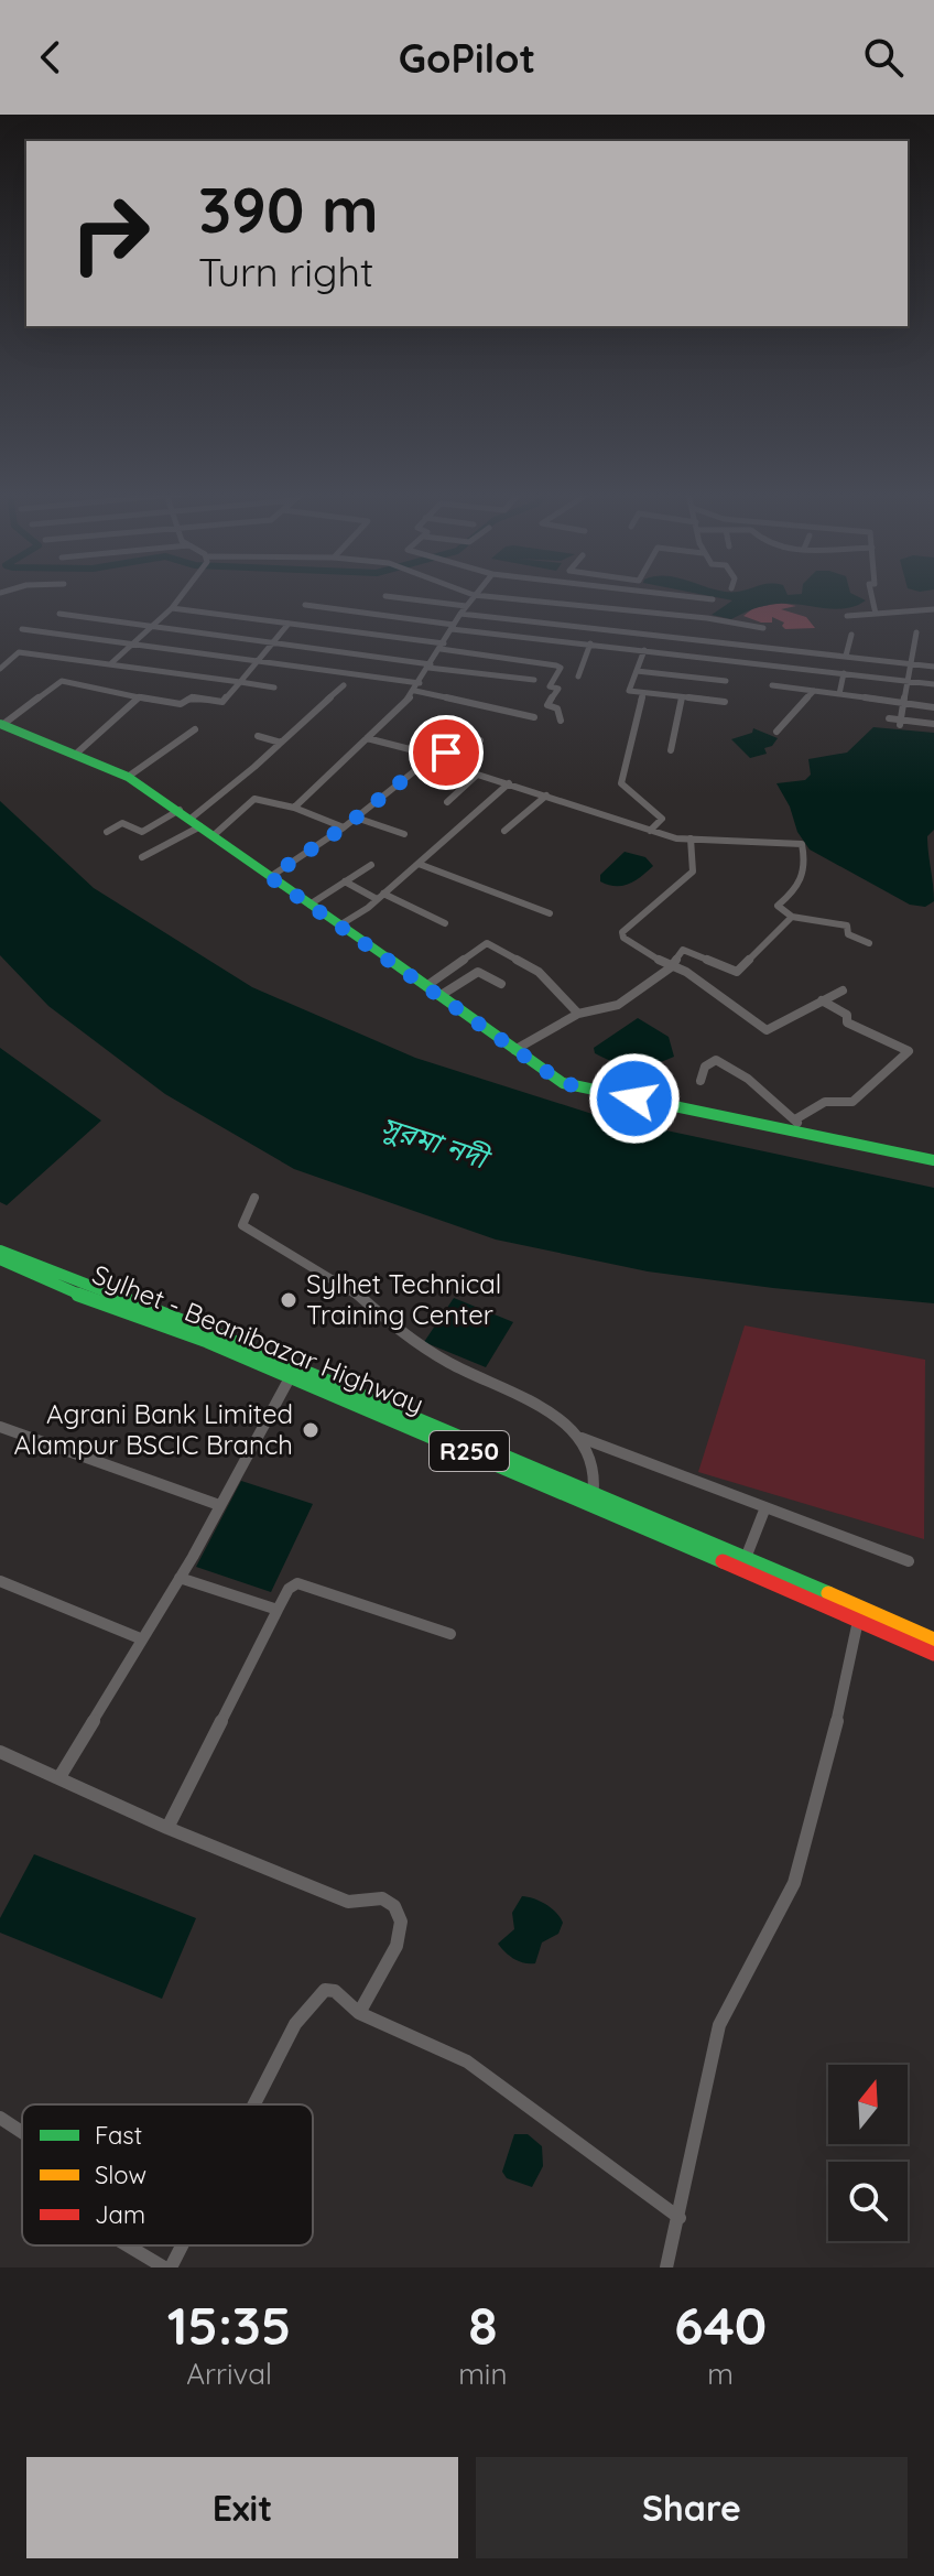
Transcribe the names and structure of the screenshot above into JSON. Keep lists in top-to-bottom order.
{
  "streets": {
    "street": ["Sylhet - Beanibazar Highway", "R250"]
  },
  "water": ["সুরমা নদী"],
  "places": ["Sylhet Technical Training Center", "Agrani Bank Limited Alampur BSCIC Branch"],
  "legend": ["Fast", "Slow", "Jam"],
  "north": "top",
  "page": {
    "header": "GoPilot",
    "turn": ["390 m", "Turn right"],
    "eta": [
      "15:35",
      "Arrival",
      "8",
      "min",
      "640",
      "m"
    ],
    "buttons": ["Exit", "Share"]
  }
}
